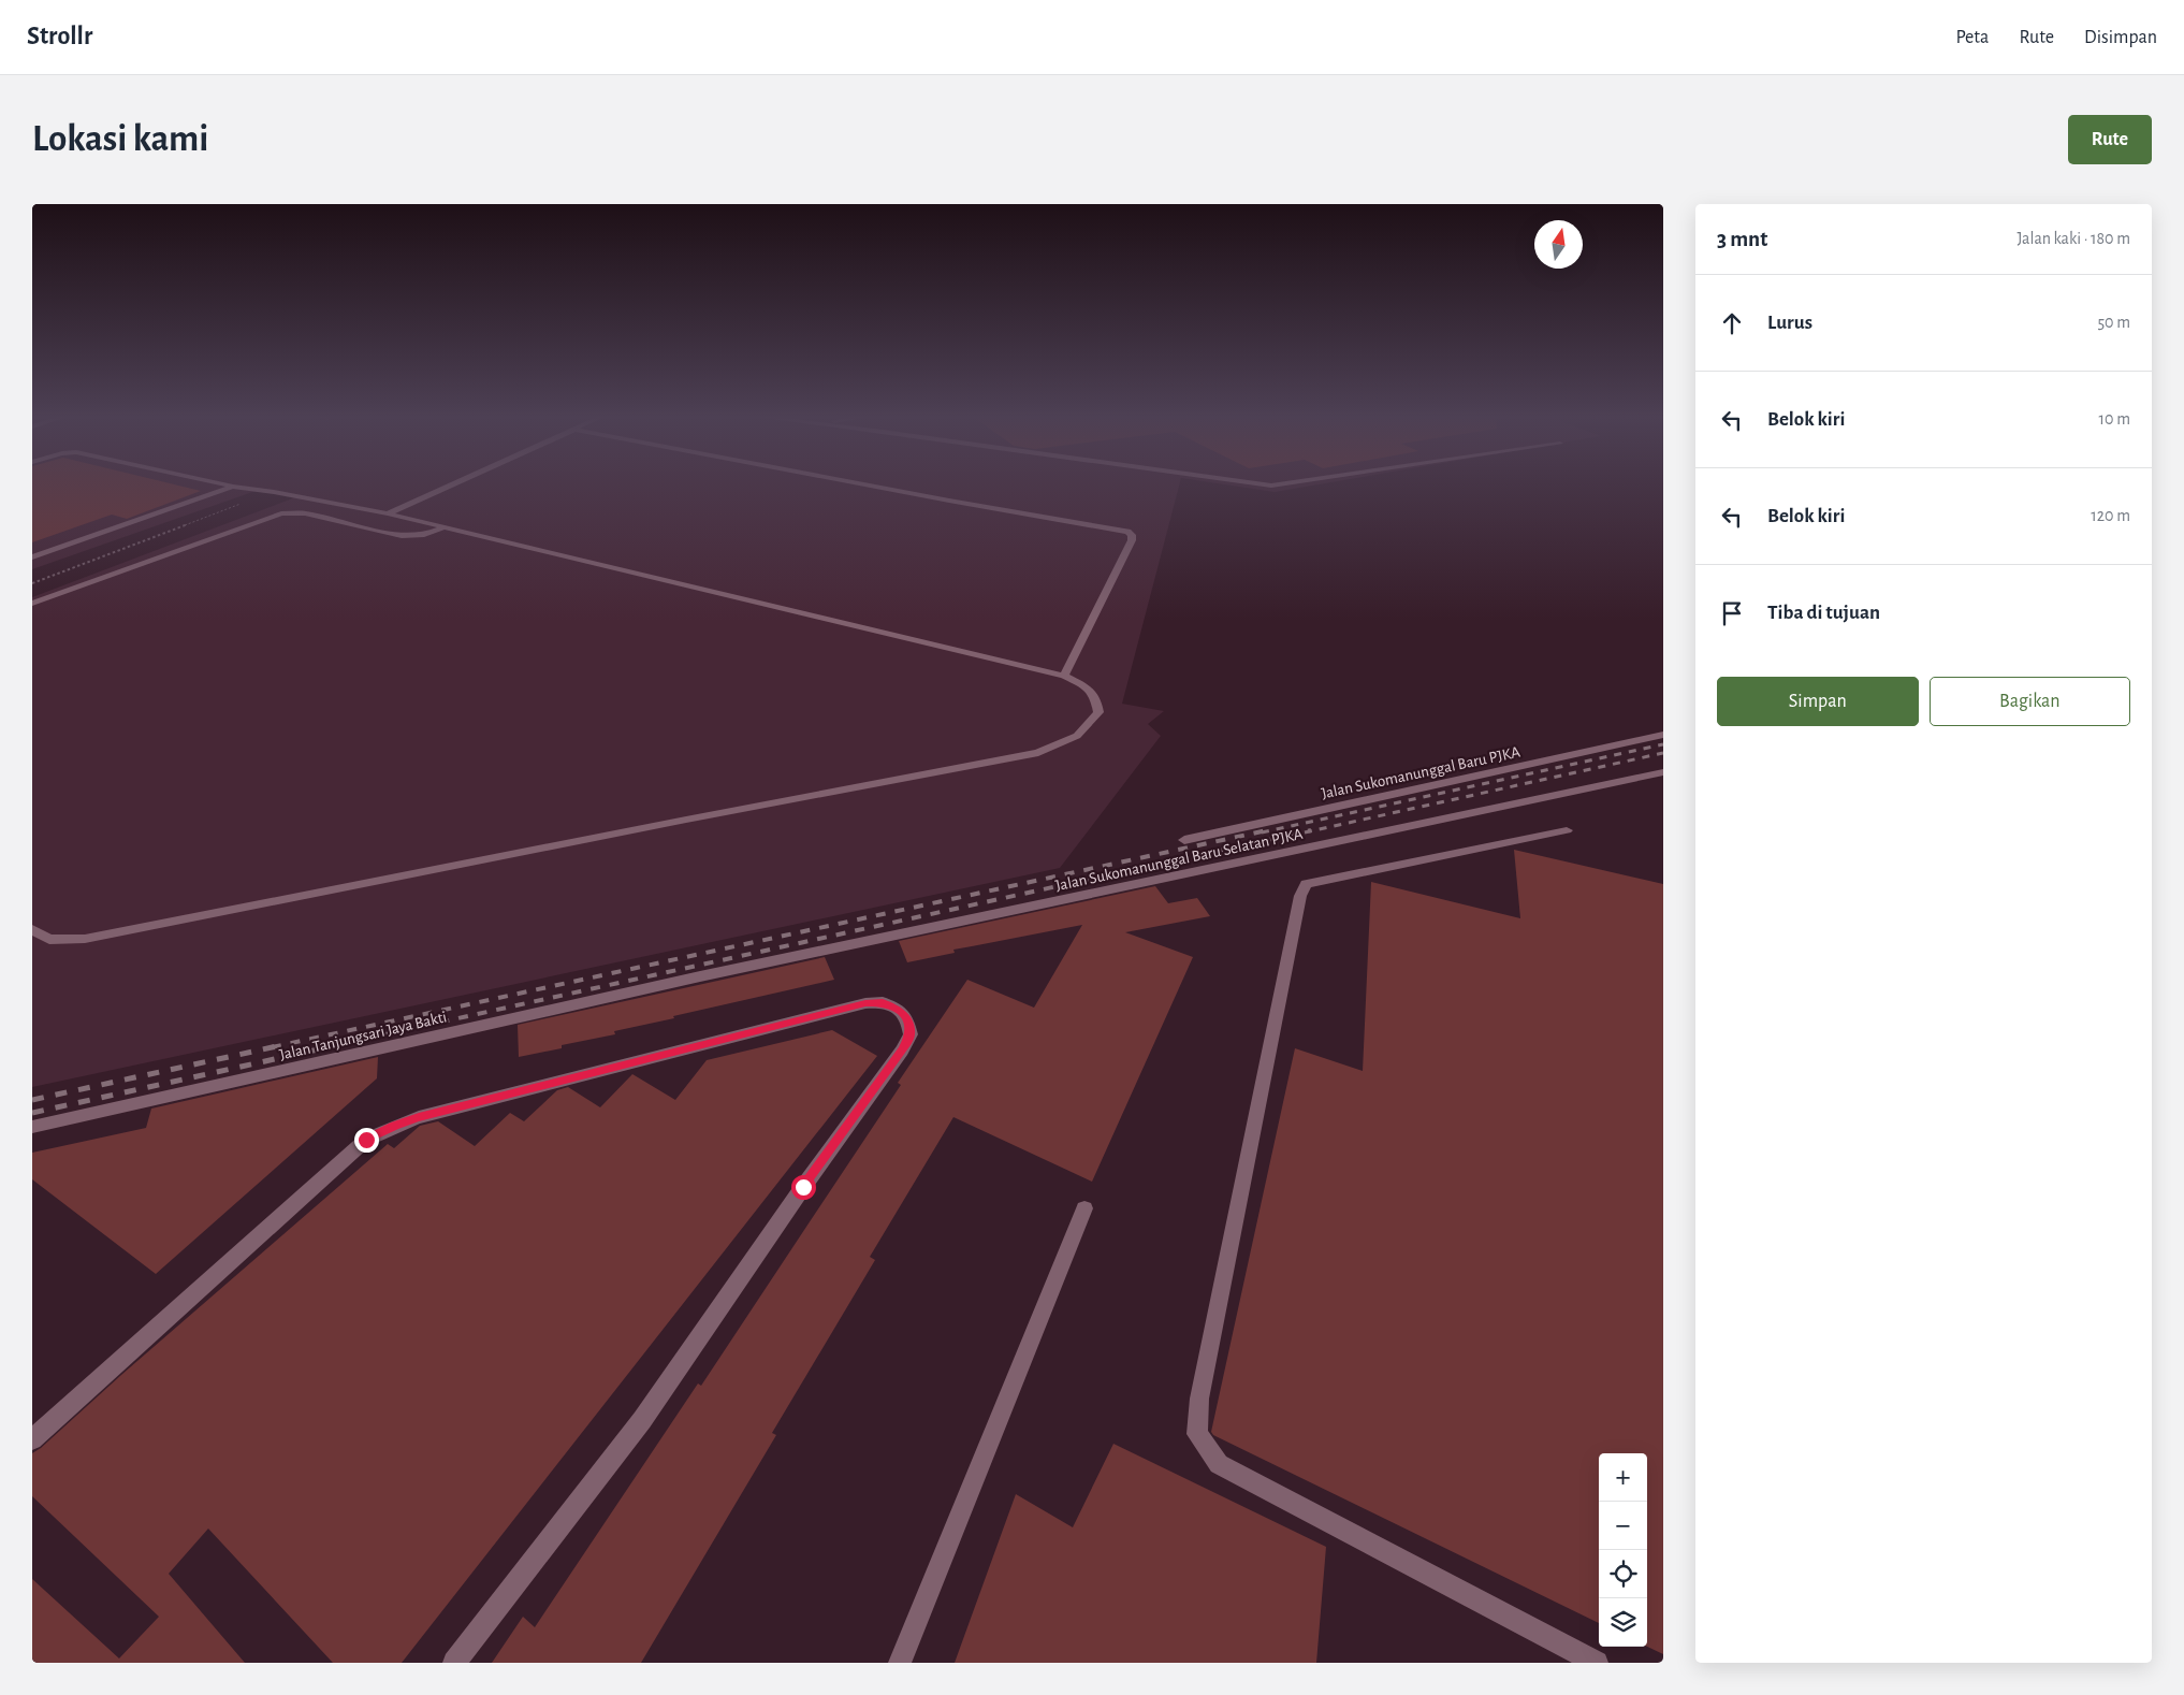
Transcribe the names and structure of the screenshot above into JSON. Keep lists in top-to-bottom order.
{
  "streets": {
    "street": ["Jalan Sukomanunggal Baru PJKA", "Jalan Sukomanunggal Baru Selatan PJKA", "Jalan Tanjungsari Jaya Bakti"]
  },
  "crossings": [
    ["Jalan Sukomanunggal Baru Selatan PJKA", "Jalan Tanjungsari Jaya Bakti"]
  ],
  "north": "top",
  "page": {
    "header": "Strollr",
    "nav": ["Peta", "Rute", "Disimpan"],
    "buttons": [
      "Rute",
      ["Simpan", "Bagikan"]
    ],
    "title": "Lokasi kami",
    "heading": ["3 mnt", "Jalan kaki · 180 m"],
    "list": [
      ["Lurus", "50 m"],
      ["Belok kiri", "10 m"],
      ["Belok kiri", "120 m"],
      "Tiba di tujuan"
    ],
    "map_buttons": ["+", "−"]
  }
}
